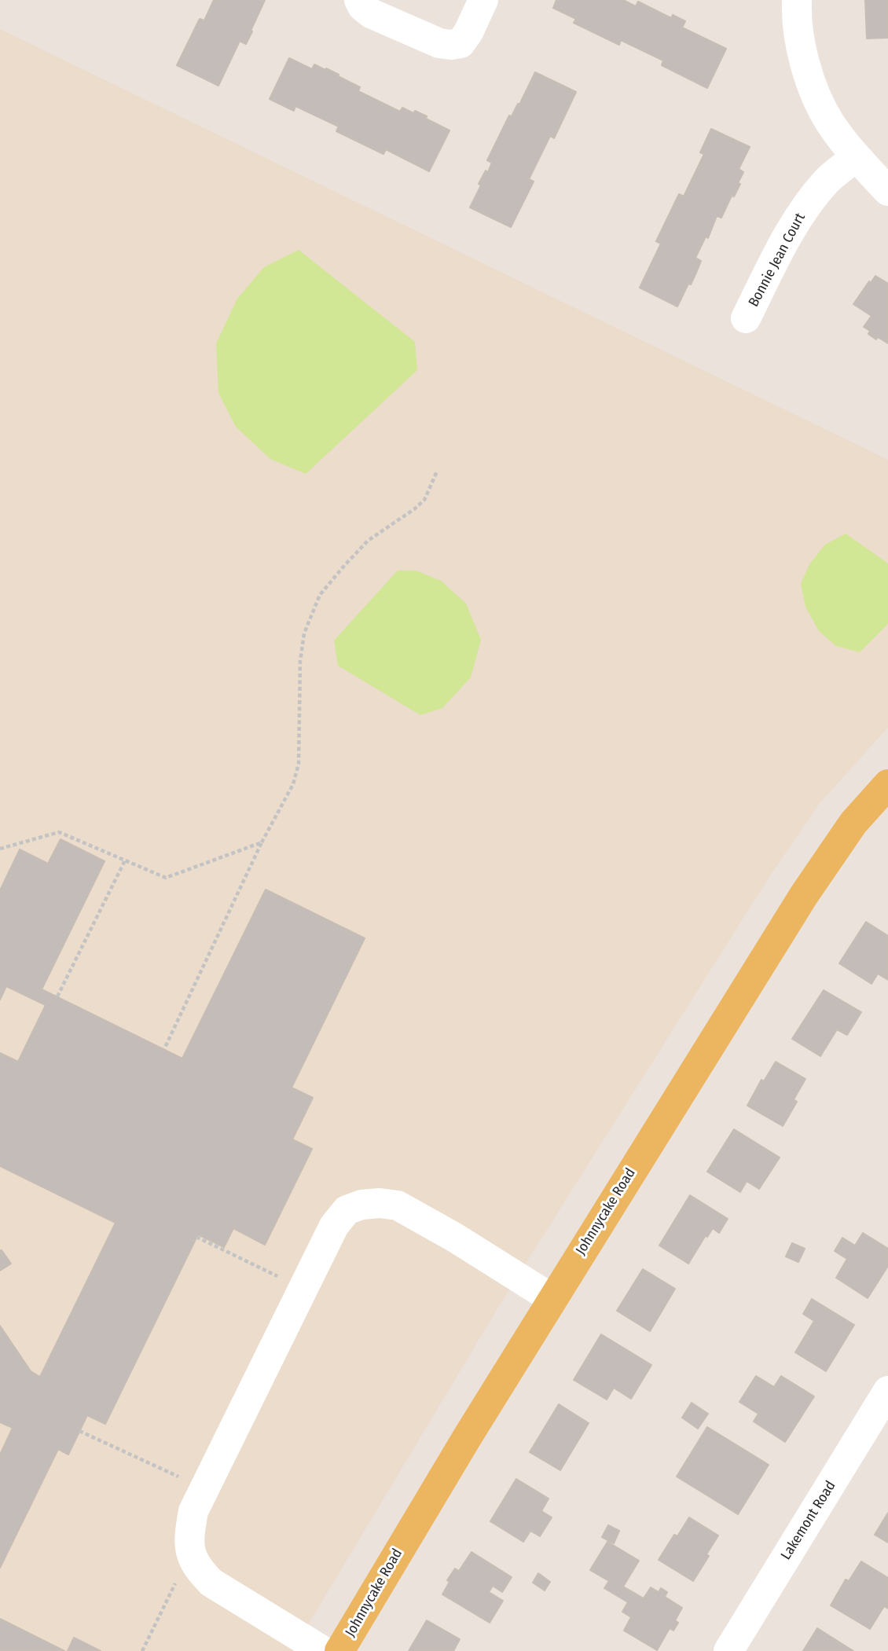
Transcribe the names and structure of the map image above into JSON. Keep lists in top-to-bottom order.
{
  "streets": {
    "main road": ["Johnnycake Road"],
    "street": ["Bonnie Jean Court", "Lakemont Road"]
  }
}
